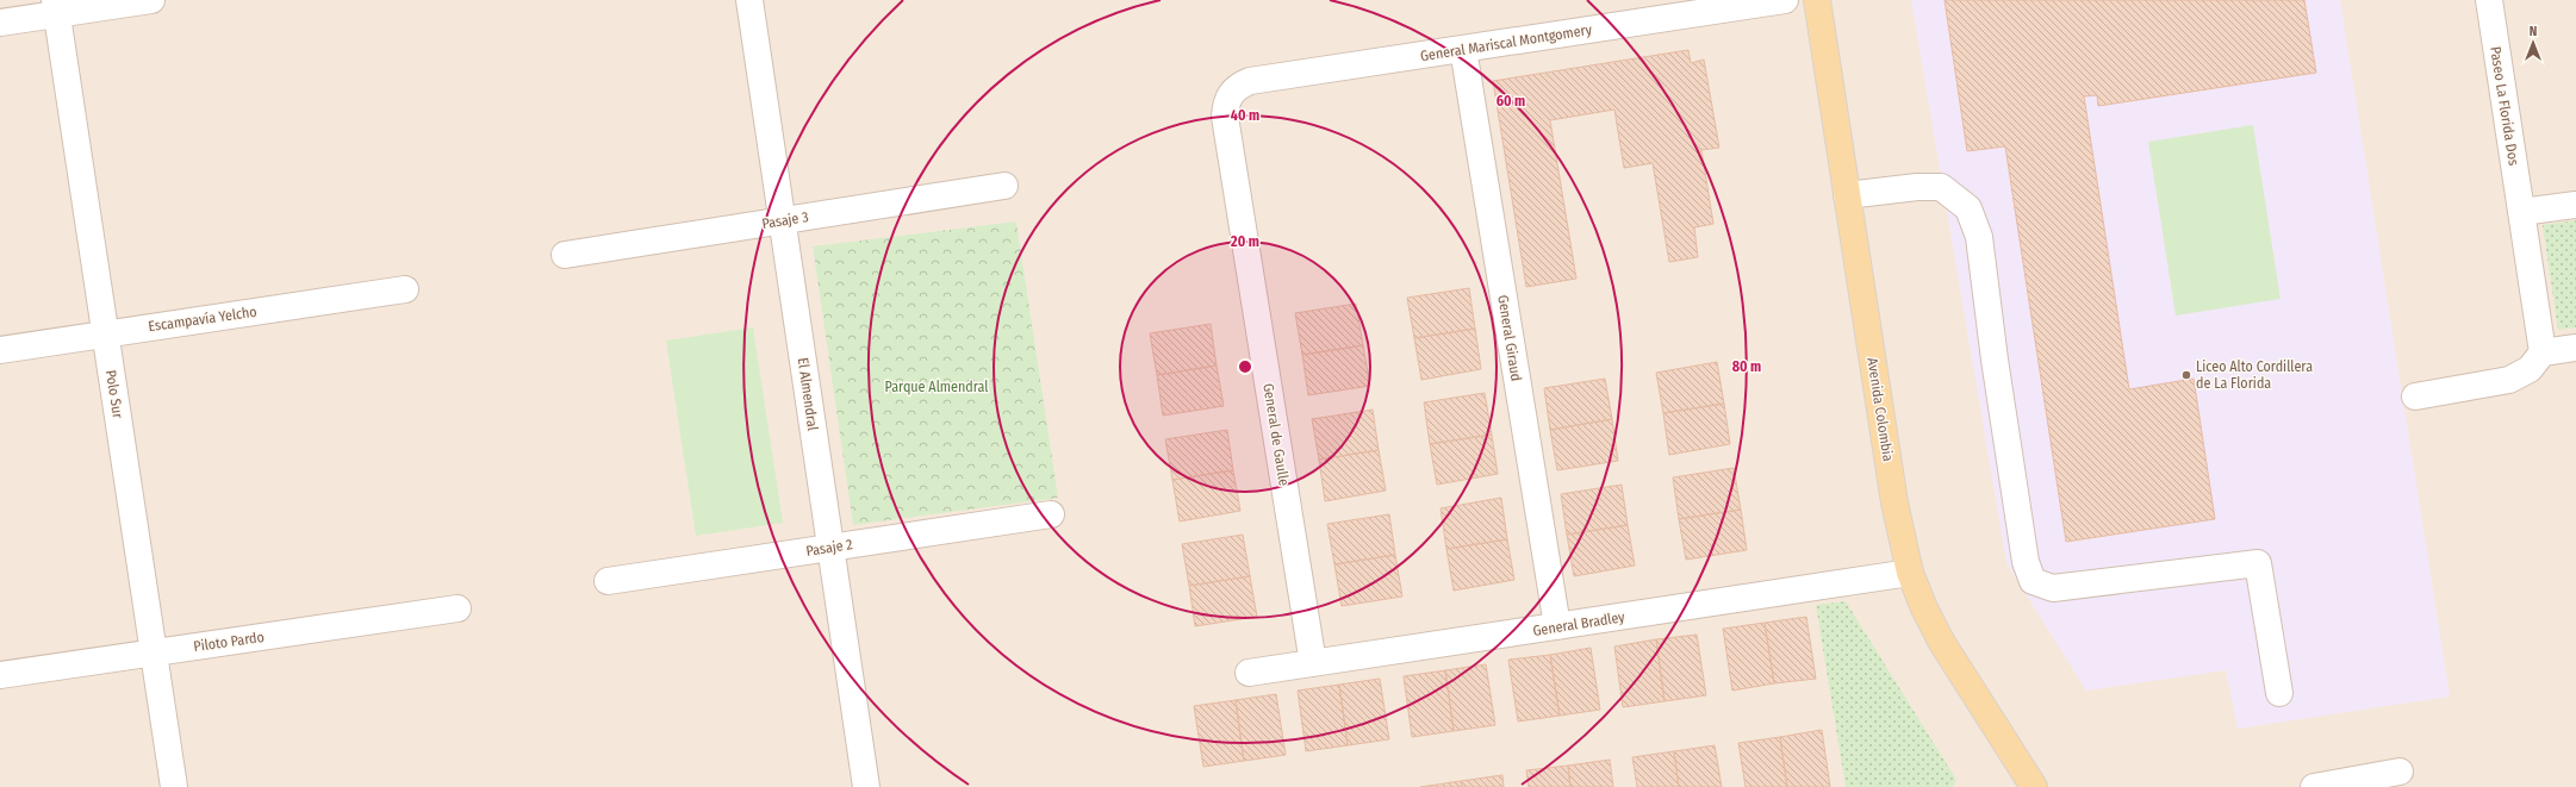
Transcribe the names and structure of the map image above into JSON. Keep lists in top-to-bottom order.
{
  "streets": {
    "main road": ["Avenida Colombia"],
    "street": [
      "General Mariscal Montgomery",
      "Paseo La Florida Dos",
      "Pasaje 3",
      "Escampavía Yelcho",
      "General Giraud",
      "Polo Sur",
      "El Almendral",
      "General de Gaulle",
      "Pasaje 2",
      "General Bradley",
      "Piloto Pardo"
    ]
  },
  "crossings": [
    ["General Mariscal Montgomery", "General Giraud"],
    ["General Mariscal Montgomery", "General de Gaulle"],
    ["Pasaje 3", "El Almendral"],
    ["Escampavía Yelcho", "Polo Sur"],
    ["General Giraud", "General Bradley"],
    ["Polo Sur", "Piloto Pardo"],
    ["El Almendral", "Pasaje 2"],
    ["Avenida Colombia", "General Bradley"],
    ["General de Gaulle", "General Bradley"]
  ],
  "parks": ["Parque Almendral"],
  "places": ["Liceo Alto Cordillera de La Florida"],
  "north": "top",
  "rings": [
    "60 m",
    "40 m",
    "20 m",
    "80 m"
  ]
}
